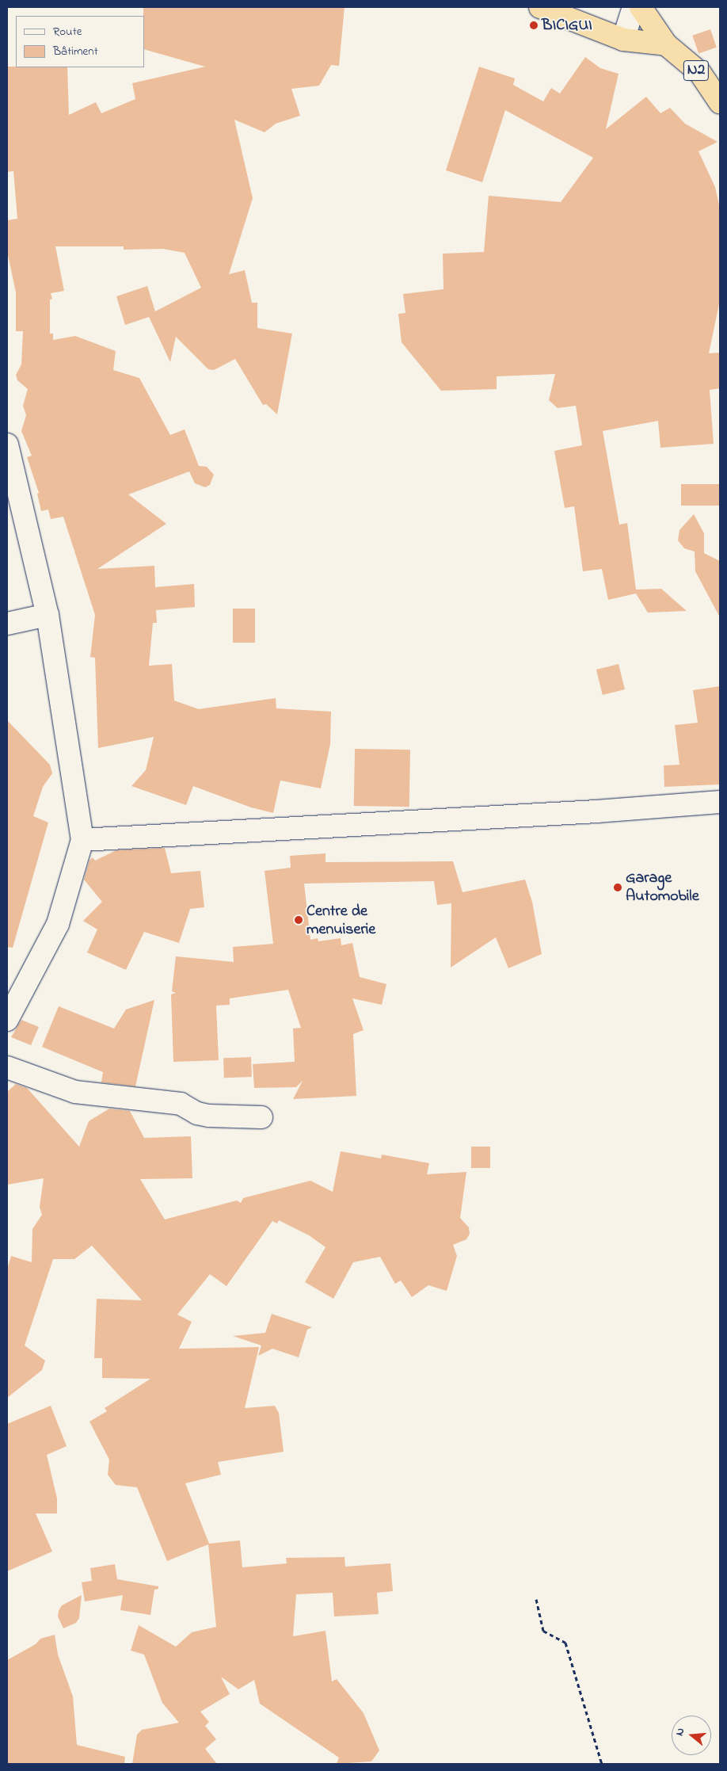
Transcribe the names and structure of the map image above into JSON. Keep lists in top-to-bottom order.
{
  "streets": {
    "highway": ["N2"]
  },
  "places": ["BICIGUI", "Garage Automobile", "Centre de menuiserie"],
  "legend": ["Route", "Bâtiment"],
  "north": "left"
}
